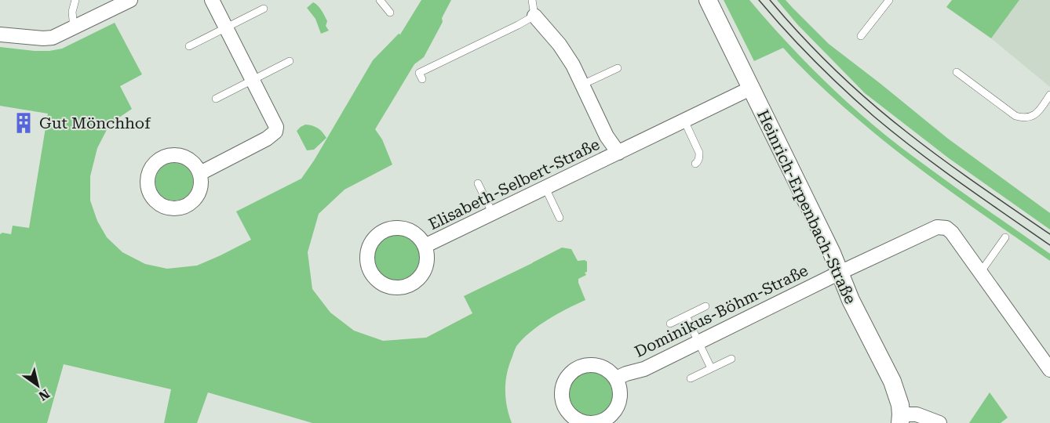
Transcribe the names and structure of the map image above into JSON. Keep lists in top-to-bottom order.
{
  "streets": {
    "street": ["Elisabeth-Selbert-Straße", "Heinrich-Erpenbach-Straße", "Dominikus-Böhm-Straße"]
  },
  "crossings": [
    ["Elisabeth-Selbert-Straße", "Heinrich-Erpenbach-Straße"],
    ["Heinrich-Erpenbach-Straße", "Dominikus-Böhm-Straße"]
  ],
  "places": {
    "building": ["Gut Mönchhof"]
  },
  "north": "bottom right"
}
